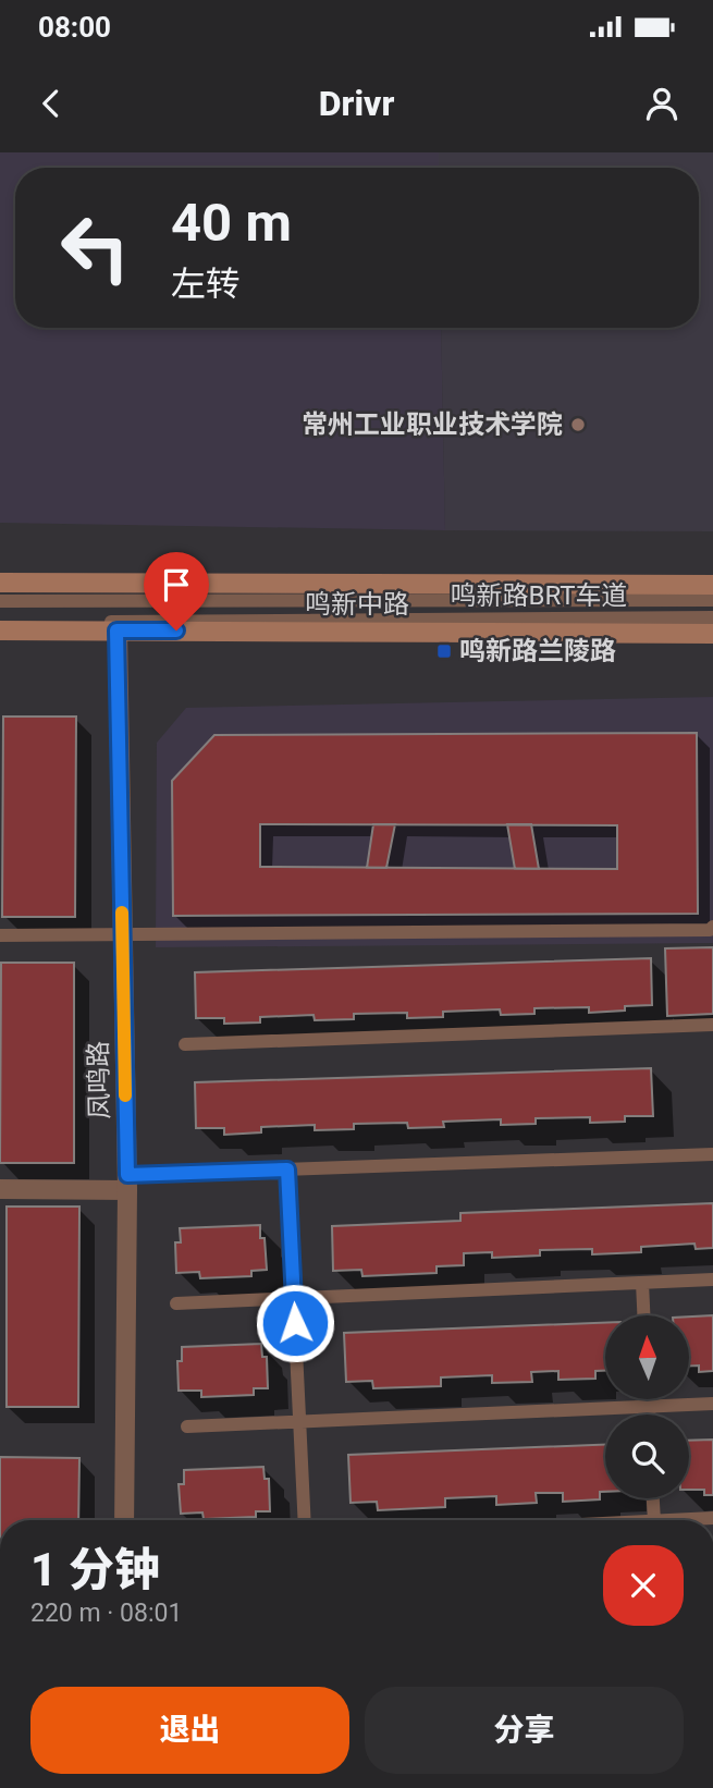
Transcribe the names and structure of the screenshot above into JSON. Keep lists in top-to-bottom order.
{
  "streets": {
    "main road": ["鸣新中路"],
    "street": ["凤鸣路"],
    "lane": ["鸣新路BRT车道"]
  },
  "crossings": [
    ["鸣新中路", "凤鸣路"]
  ],
  "places": {
    "other": ["常州工业职业技术学院"],
    "transit": ["鸣新路兰陵路"]
  },
  "north": "top",
  "page": {
    "status": "08:00",
    "header": "Drivr",
    "turn": ["40 m", "左转"],
    "heading": ["1 分钟", "220 m · 08:01"],
    "buttons": ["退出", "分享"]
  }
}
